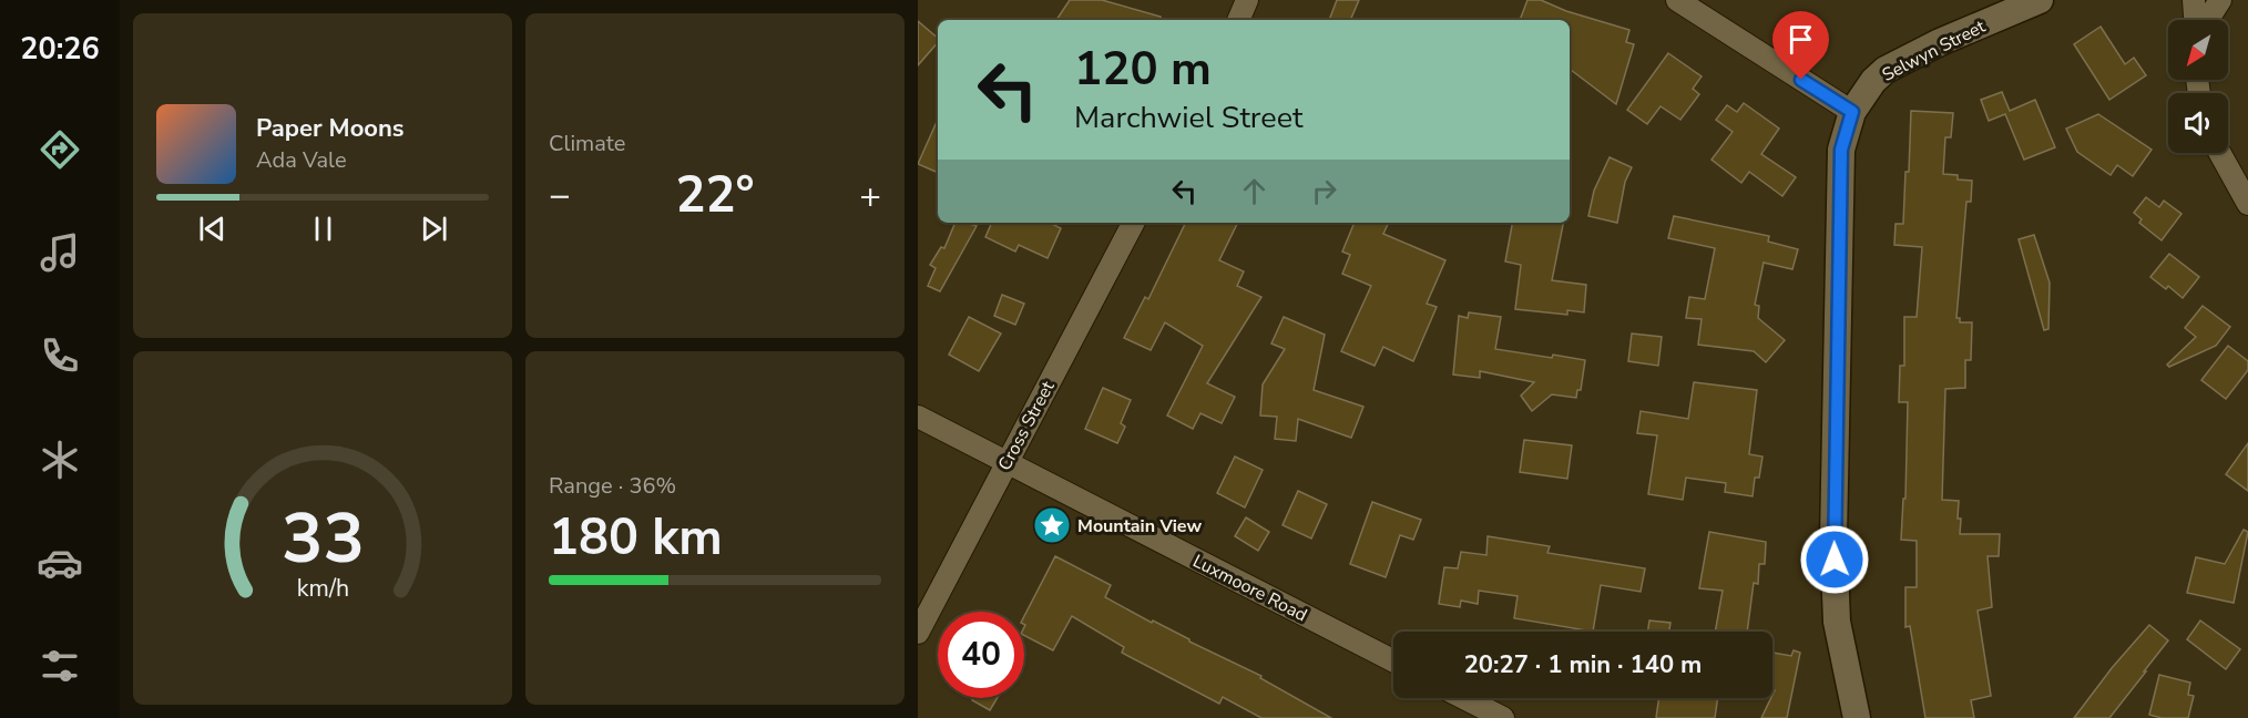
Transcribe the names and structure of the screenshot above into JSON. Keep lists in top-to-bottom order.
{
  "streets": {
    "street": ["Selwyn Street", "Cross Street", "Luxmoore Road"]
  },
  "crossings": [
    ["Cross Street", "Luxmoore Road"]
  ],
  "places": {
    "place": ["Mountain View"]
  },
  "north": "bottom left",
  "page": {
    "tabs": "20:26",
    "tile": [
      "Climate",
      ["Range · 36%", "180 km"]
    ],
    "turn": ["120 m", "Marchwiel Street"],
    "song": ["Paper Moons", "Ada Vale"],
    "heat": ["−", "22°", "+"],
    "limit": "40",
    "trip": "20:27 · 1 min · 140 m",
    "gauge": ["33", "km/h"]
  }
}
